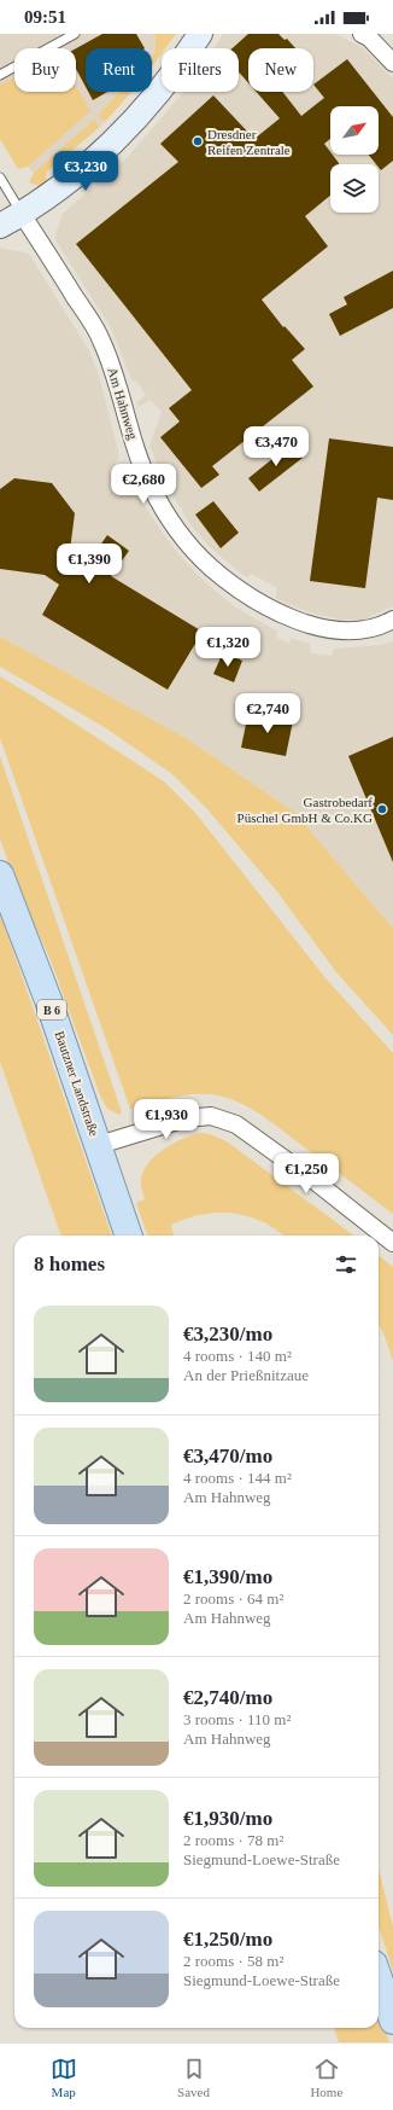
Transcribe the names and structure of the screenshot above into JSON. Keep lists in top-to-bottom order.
{
  "streets": {
    "main road": ["B 6", "Bautzner Landstraße"],
    "street": ["Am Hahnweg"]
  },
  "places": ["Dresdner Reifen Zentrale", "Gastrobedarf Püschel GmbH & Co.KG"],
  "north": "top right",
  "page": {
    "status": "09:51",
    "chip": [
      "Buy",
      "Rent",
      "Filters",
      "New"
    ],
    "price": [
      "€3,230",
      "€3,470",
      "€2,680",
      "€1,390",
      "€1,320",
      "€2,740",
      "€1,930",
      "€1,250"
    ],
    "heading": "8 homes",
    "list": [
      {
        "name": "€3,230/mo",
        "note": "4 rooms · 140 m² · An der Prießnitzaue"
      },
      {
        "name": "€3,470/mo",
        "note": "4 rooms · 144 m² · Am Hahnweg"
      },
      {
        "name": "€1,390/mo",
        "note": "2 rooms · 64 m² · Am Hahnweg"
      },
      {
        "name": "€2,740/mo",
        "note": "3 rooms · 110 m² · Am Hahnweg"
      },
      {
        "name": "€1,930/mo",
        "note": "2 rooms · 78 m² · Siegmund-Loewe-Straße"
      },
      {
        "name": "€1,250/mo",
        "note": "2 rooms · 58 m² · Siegmund-Loewe-Straße"
      }
    ],
    "tabs": ["Map", "Saved", "Home"]
  }
}
